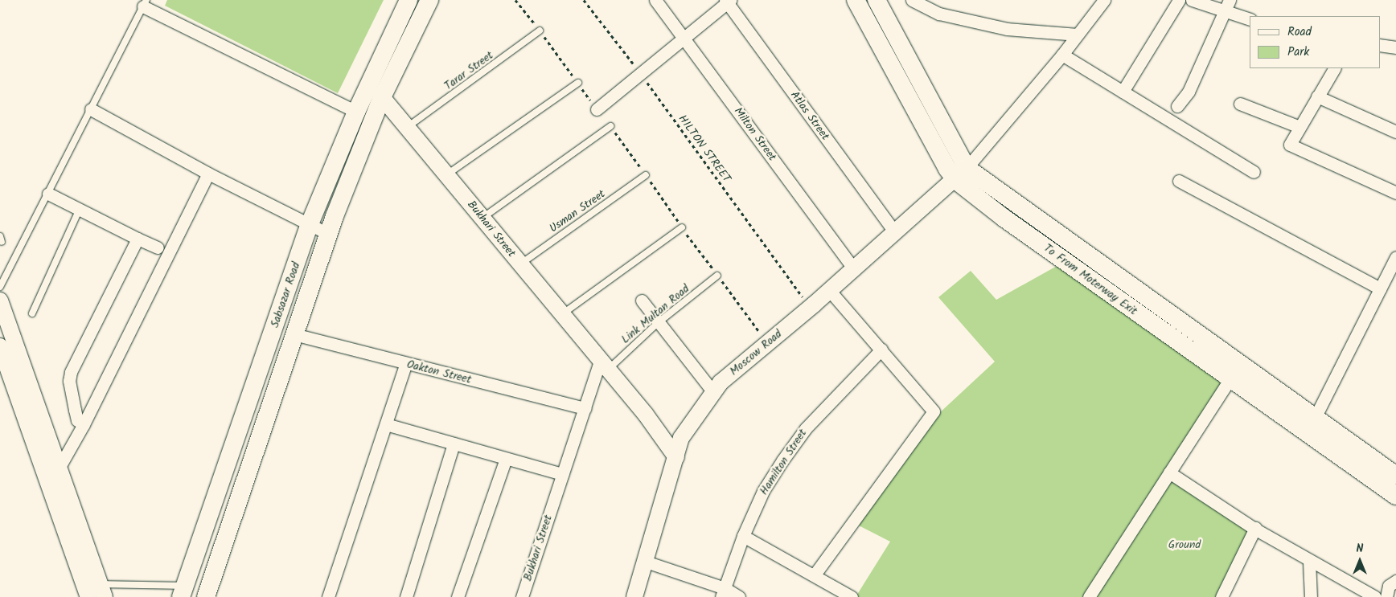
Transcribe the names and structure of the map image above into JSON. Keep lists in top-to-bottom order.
{
  "streets": {
    "main road": ["To From Moterway Exit", "Sabsazar Road"],
    "street": [
      "Atlas Street",
      "Milton Street",
      "Bukhari Street",
      "Moscow Road",
      "Oakton Street",
      "Hamilton Street"
    ],
    "lane": ["Tarar Street", "Usman Street", "Link Multan Road"],
    "path": ["HILTON STREET"]
  },
  "crossings": [
    ["Tarar Street", "Bukhari Street"],
    ["Atlas Street", "Moscow Road"],
    ["Milton Street", "Moscow Road"],
    ["HILTON STREET", "Moscow Road"],
    ["Usman Street", "Bukhari Street"],
    ["Bukhari Street", "Sabsazar Road"],
    ["Bukhari Street", "Link Multan Road"],
    ["Bukhari Street", "Moscow Road"],
    ["Bukhari Street", "Oakton Street"],
    ["To From Moterway Exit", "Moscow Road"],
    ["Sabsazar Road", "Oakton Street"]
  ],
  "parks": ["Ground"],
  "legend": ["Road", "Park"],
  "north": "top"
}
